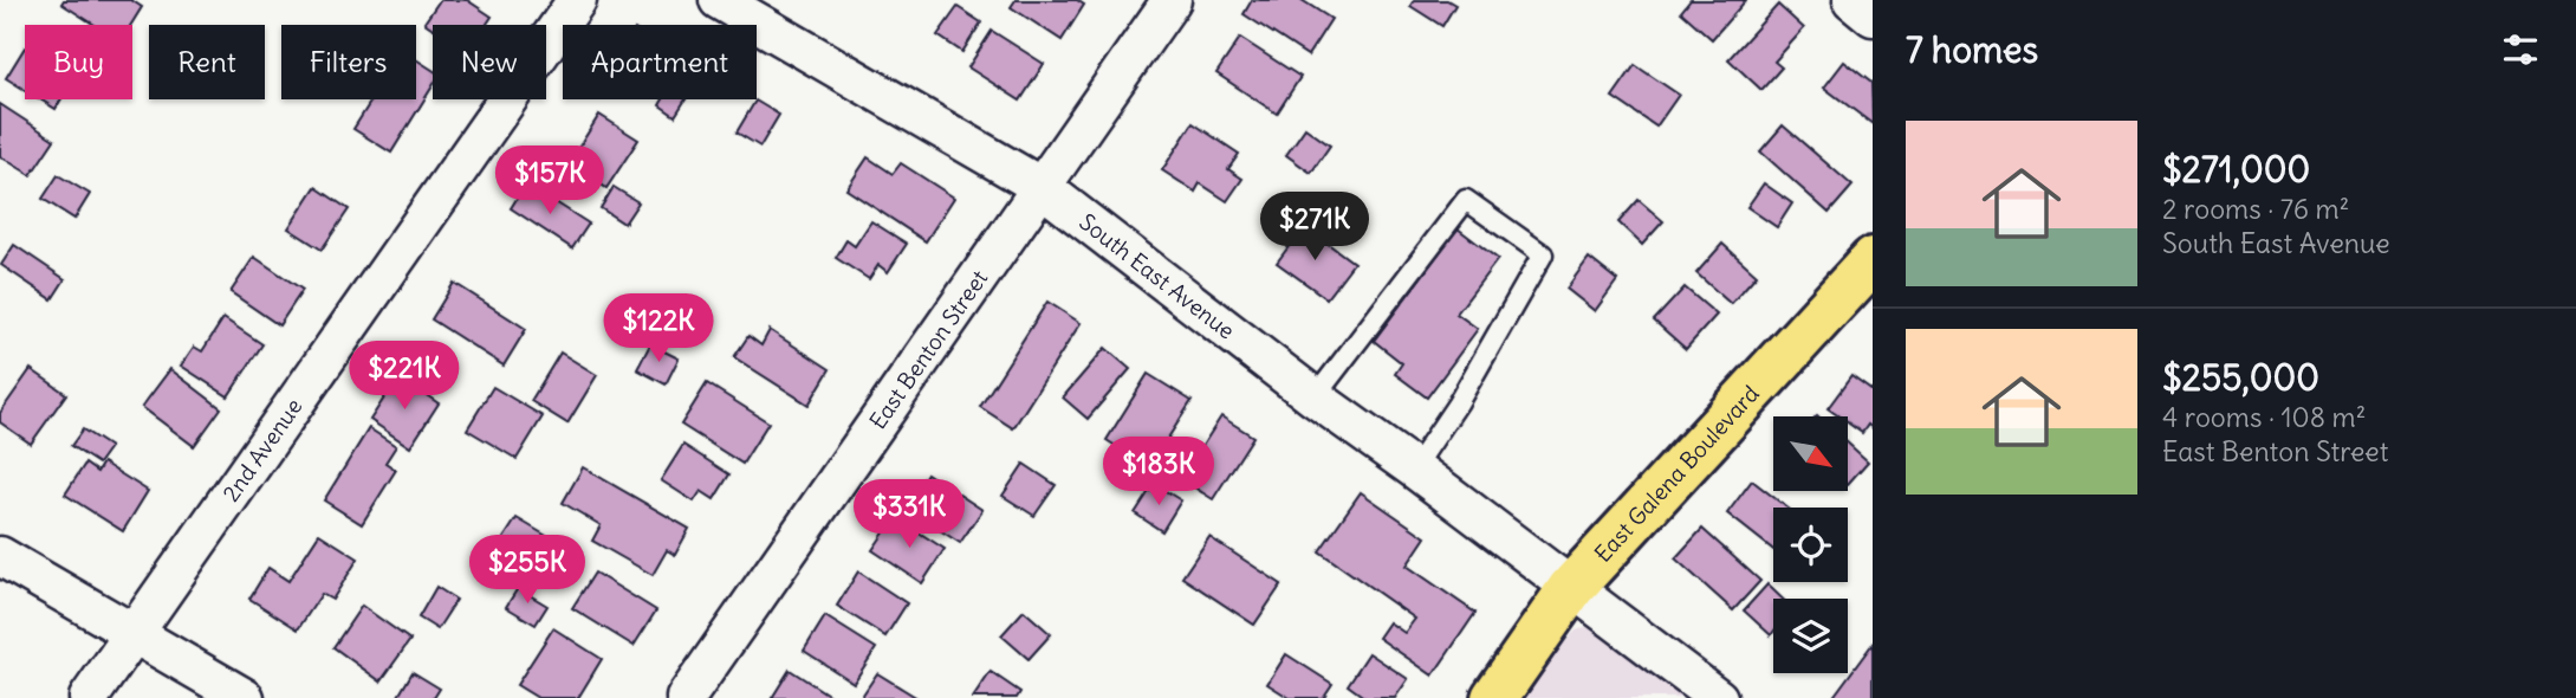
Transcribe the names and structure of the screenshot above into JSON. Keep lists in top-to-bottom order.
{
  "streets": {
    "main road": ["East Galena Boulevard"],
    "street": ["South East Avenue", "East Benton Street", "2nd Avenue"]
  },
  "crossings": [
    ["South East Avenue", "East Benton Street"],
    ["South East Avenue", "East Galena Boulevard"]
  ],
  "north": "bottom right",
  "page": {
    "heading": "7 homes",
    "chip": [
      "Buy",
      "Rent",
      "Filters",
      "New",
      "Apartment"
    ],
    "list": [
      {
        "name": "$271,000",
        "note": "2 rooms · 76 m² · South East Avenue"
      },
      {
        "name": "$255,000",
        "note": "4 rooms · 108 m² · East Benton Street"
      }
    ],
    "price": [
      "$157K",
      "$271K",
      "$122K",
      "$221K",
      "$183K",
      "$331K",
      "$255K"
    ]
  }
}
